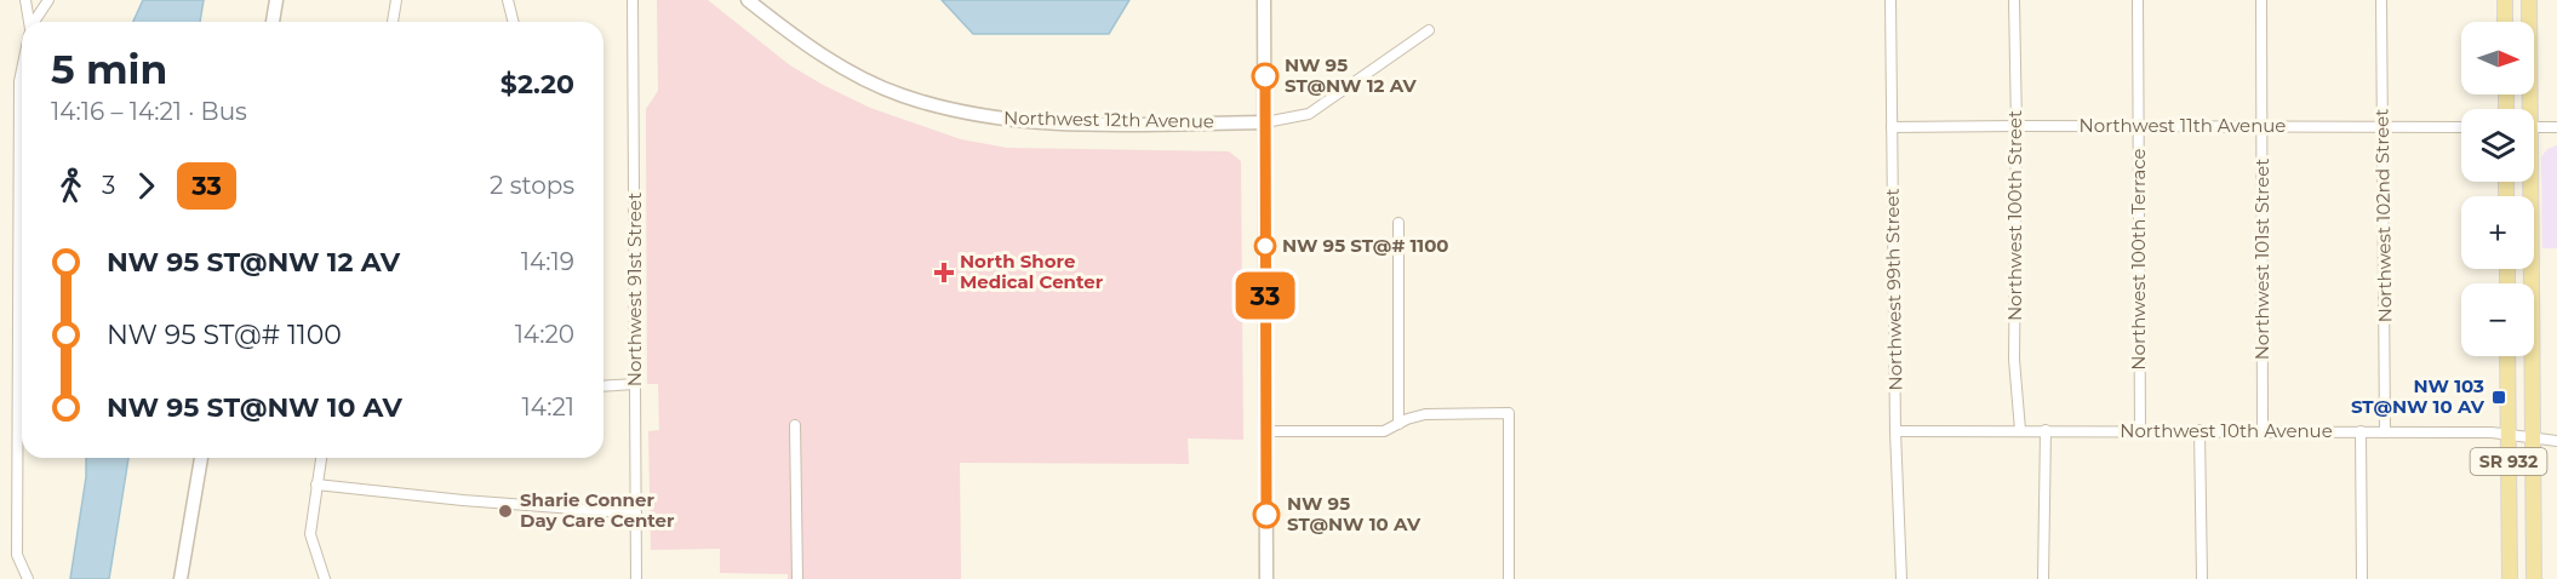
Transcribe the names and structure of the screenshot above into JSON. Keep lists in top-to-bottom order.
{
  "streets": {
    "main road": ["SR 932"],
    "street": [
      "Northwest 12th Avenue",
      "Northwest 11th Avenue",
      "Northwest 100th Street",
      "Northwest 102nd Street",
      "Northwest 100th Terrace",
      "Northwest 101st Street",
      "Northwest 91st Street",
      "Northwest 99th Street",
      "Northwest 10th Avenue"
    ]
  },
  "crossings": [
    ["Northwest 11th Avenue", "Northwest 100th Street"],
    ["Northwest 11th Avenue", "Northwest 102nd Street"],
    ["Northwest 11th Avenue", "Northwest 100th Terrace"],
    ["Northwest 11th Avenue", "Northwest 101st Street"],
    ["Northwest 11th Avenue", "Northwest 99th Street"],
    ["Northwest 100th Street", "Northwest 10th Avenue"],
    ["Northwest 102nd Street", "Northwest 10th Avenue"],
    ["Northwest 100th Terrace", "Northwest 10th Avenue"],
    ["Northwest 101st Street", "Northwest 10th Avenue"],
    ["Northwest 99th Street", "Northwest 10th Avenue"],
    ["Northwest 10th Avenue", "SR 932"]
  ],
  "places": {
    "other": [
      "NW 95 ST@NW 12 AV",
      "NW 95 ST@# 1100",
      "Sharie Conner Day Care Center",
      "NW 95 ST@NW 10 AV"
    ],
    "health": ["North Shore Medical Center"],
    "transit": ["NW 103 ST@NW 10 AV"]
  },
  "lines": ["bus line 33"],
  "north": "right",
  "page": {
    "on_map": "33",
    "map_buttons": ["+", "−"],
    "heading": ["5 min", "14:16 – 14:21 · Bus", "$2.20"],
    "legs": ["3", "33", "2 stops"],
    "list": [
      {
        "name": "NW 95 ST@NW 12 AV",
        "value": "14:19"
      },
      {
        "name": "NW 95 ST@# 1100",
        "value": "14:20"
      },
      {
        "name": "NW 95 ST@NW 10 AV",
        "value": "14:21"
      }
    ]
  }
}
